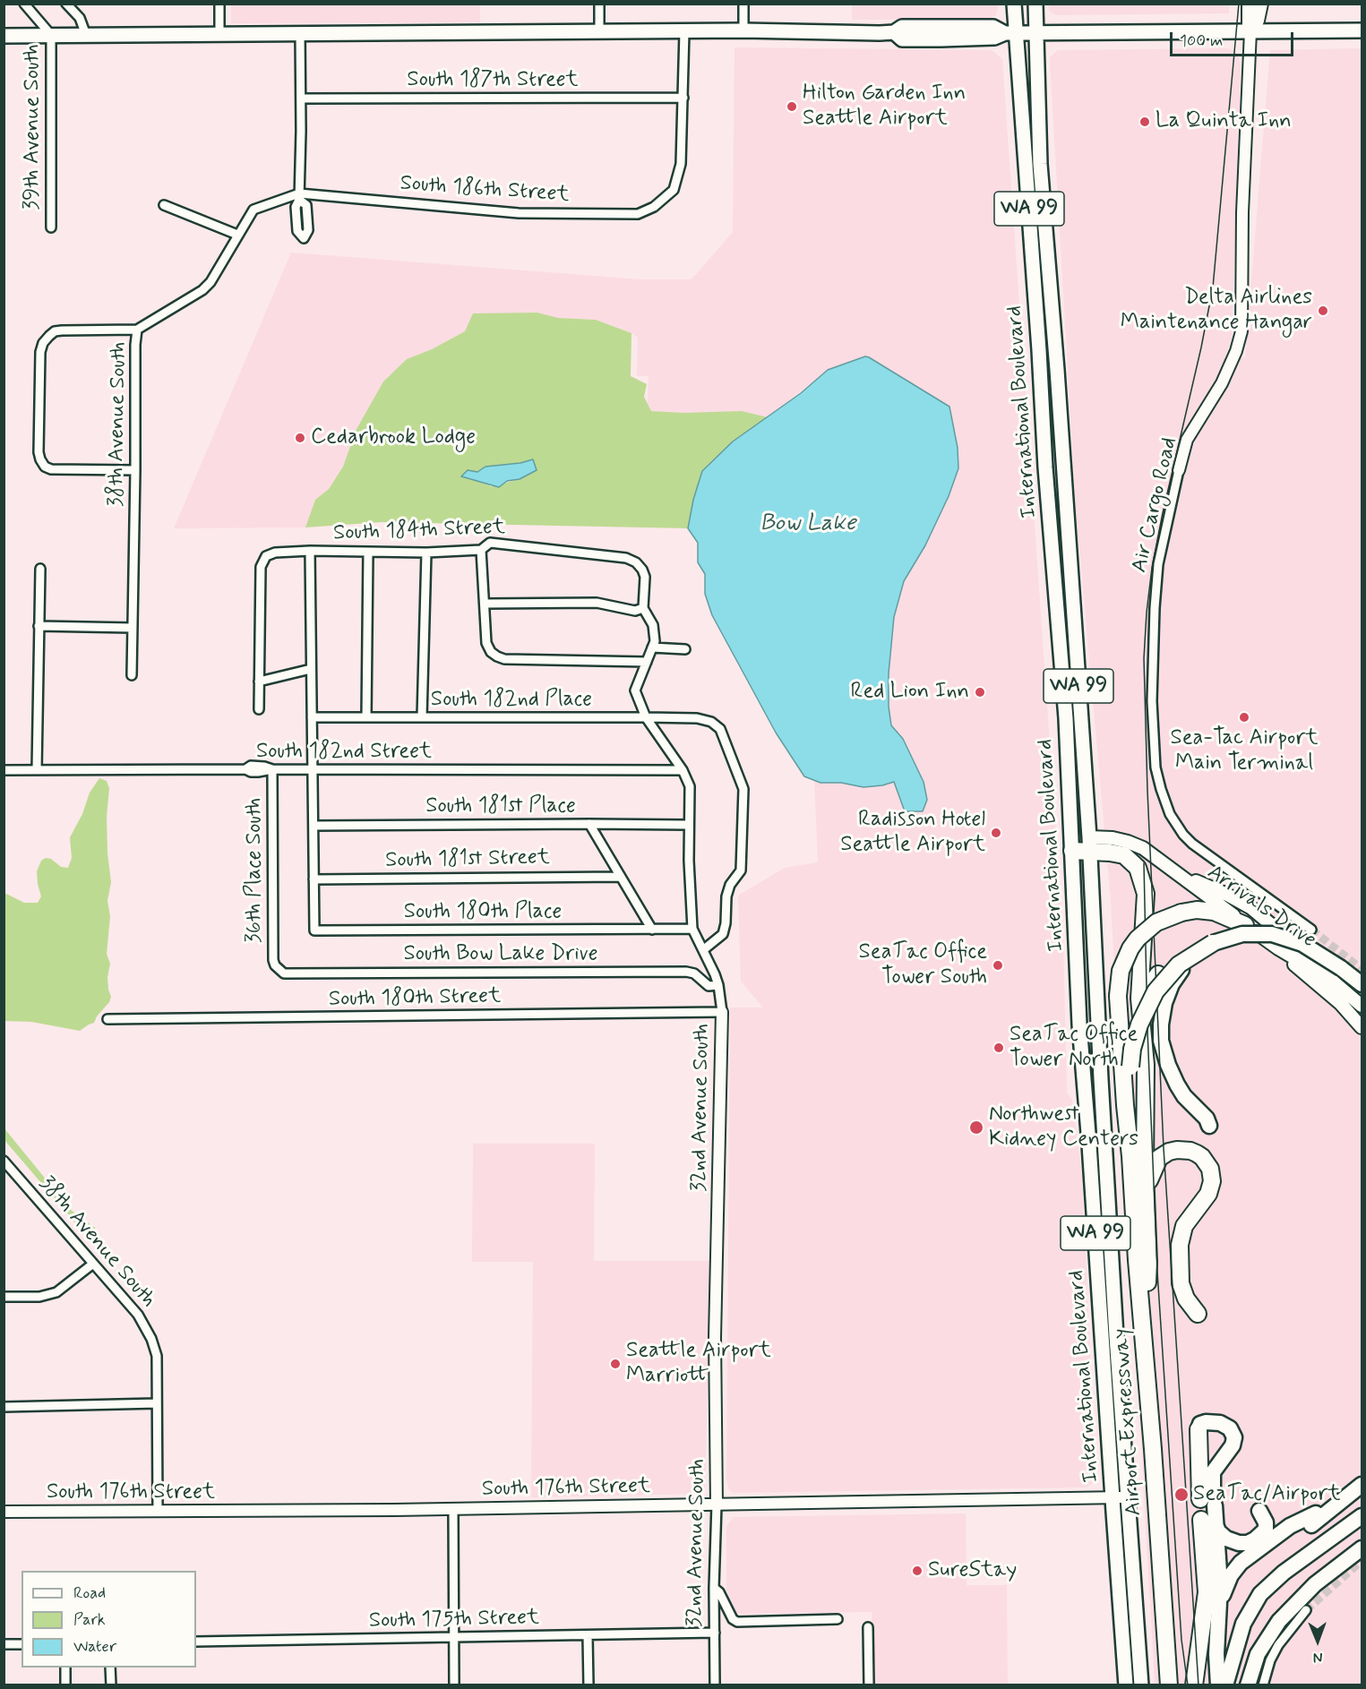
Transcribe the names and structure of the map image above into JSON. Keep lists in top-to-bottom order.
{
  "streets": {
    "highway": ["Airport Expressway"],
    "main road": ["WA 99", "International Boulevard", "Arrivals Drive"],
    "street": [
      "South 187th Street",
      "39th Avenue South",
      "South 186th Street",
      "38th Avenue South",
      "Air Cargo Road",
      "South 184th Street",
      "South 182nd Place",
      "South 182nd Street",
      "South 181st Place",
      "South 181st Street",
      "36th Place South",
      "South 180th Place",
      "South Bow Lake Drive",
      "South 180th Street",
      "32nd Avenue South",
      "South 176th Street",
      "South 175th Street"
    ]
  },
  "crossings": [
    ["South 187th Street", "South 186th Street"],
    ["South 186th Street", "38th Avenue South"],
    ["International Boulevard", "Arrivals Drive"],
    ["International Boulevard", "South 176th Street"],
    ["38th Avenue South", "South 176th Street"],
    ["South 184th Street", "32nd Avenue South"],
    ["South 182nd Place", "32nd Avenue South"],
    ["South 182nd Street", "36th Place South"],
    ["South 182nd Street", "32nd Avenue South"],
    ["South 181st Place", "32nd Avenue South"],
    ["South 181st Street", "South 180th Place"],
    ["36th Place South", "South Bow Lake Drive"],
    ["South 180th Place", "32nd Avenue South"],
    ["South Bow Lake Drive", "32nd Avenue South"],
    ["South 180th Street", "32nd Avenue South"],
    ["32nd Avenue South", "South 176th Street"],
    ["32nd Avenue South", "South 175th Street"]
  ],
  "water": ["Bow Lake"],
  "places": [
    "Hilton Garden Inn Seattle Airport",
    "La Quinta Inn",
    "Delta Airlines Maintenance Hangar",
    "Cedarbrook Lodge",
    "Red Lion Inn",
    "Sea-Tac Airport Main Terminal",
    "Radisson Hotel Seattle Airport",
    "SeaTac Office Tower South",
    "SeaTac Office Tower North",
    "Northwest Kidney Centers",
    "Seattle Airport Marriott",
    "SeaTac/Airport",
    "SureStay"
  ],
  "legend": ["Road", "Park", "Water"],
  "scale_bar": "100 m",
  "north": "bottom"
}
